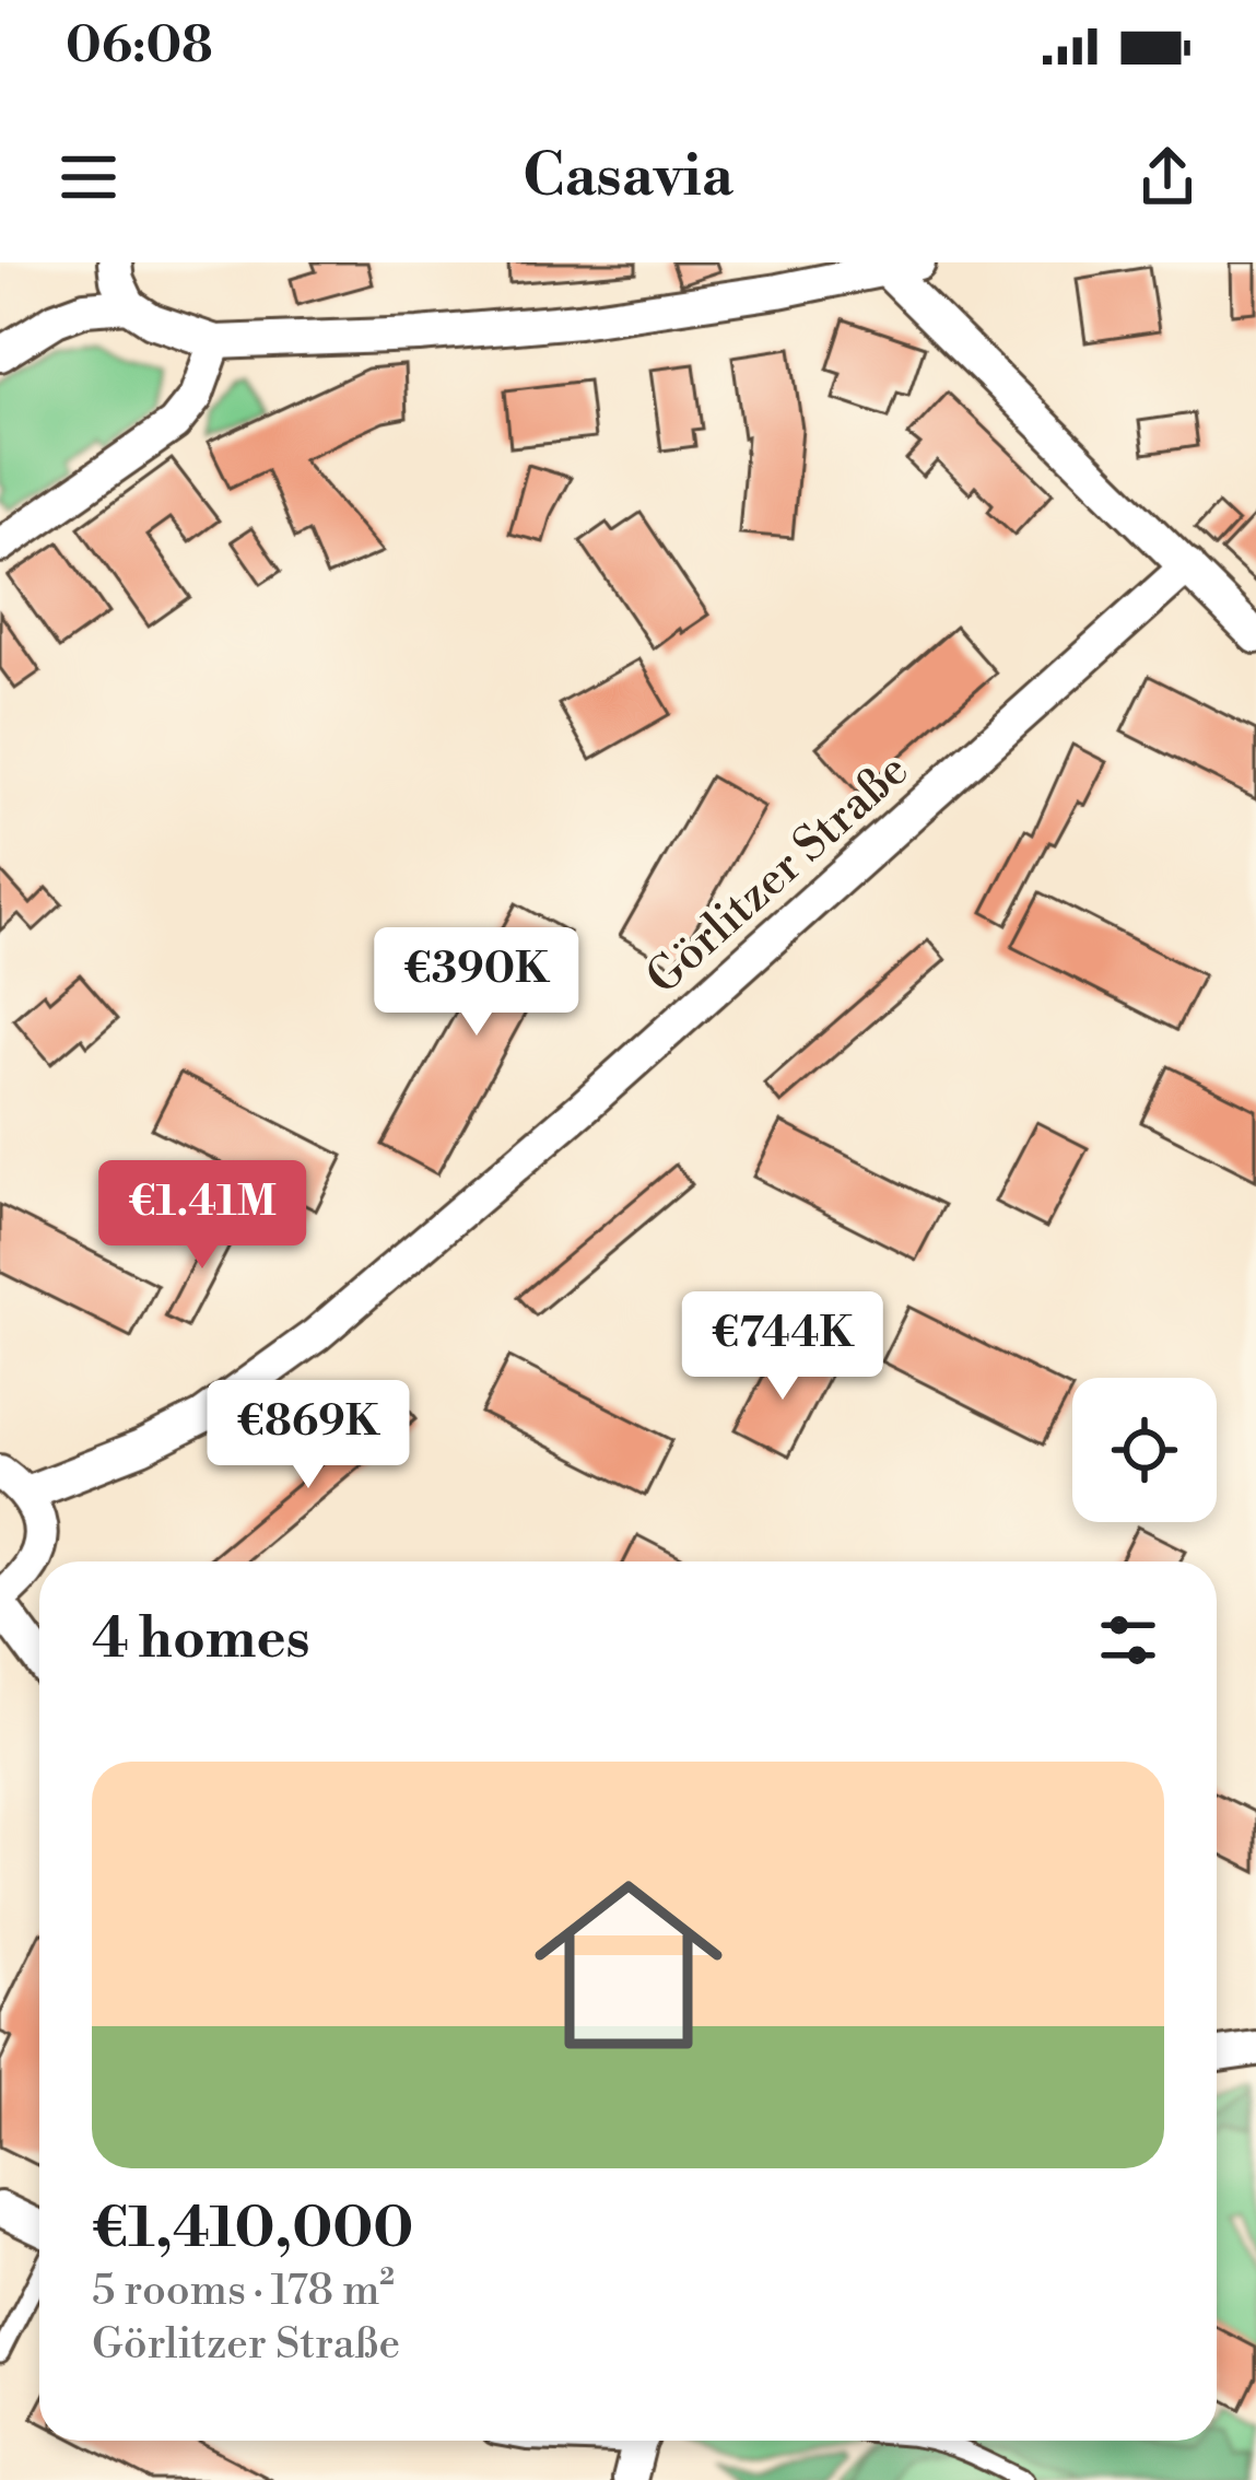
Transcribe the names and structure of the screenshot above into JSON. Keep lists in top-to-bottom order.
{
  "streets": {
    "street": ["Görlitzer Straße"]
  },
  "page": {
    "status": "06:08",
    "header": "Casavia",
    "price": [
      "€390K",
      "€1.41M",
      "€744K",
      "€869K"
    ],
    "heading": "4 homes",
    "list": [
      {
        "name": "€1,410,000",
        "note": "5 rooms · 178 m² · Görlitzer Straße"
      }
    ]
  }
}
